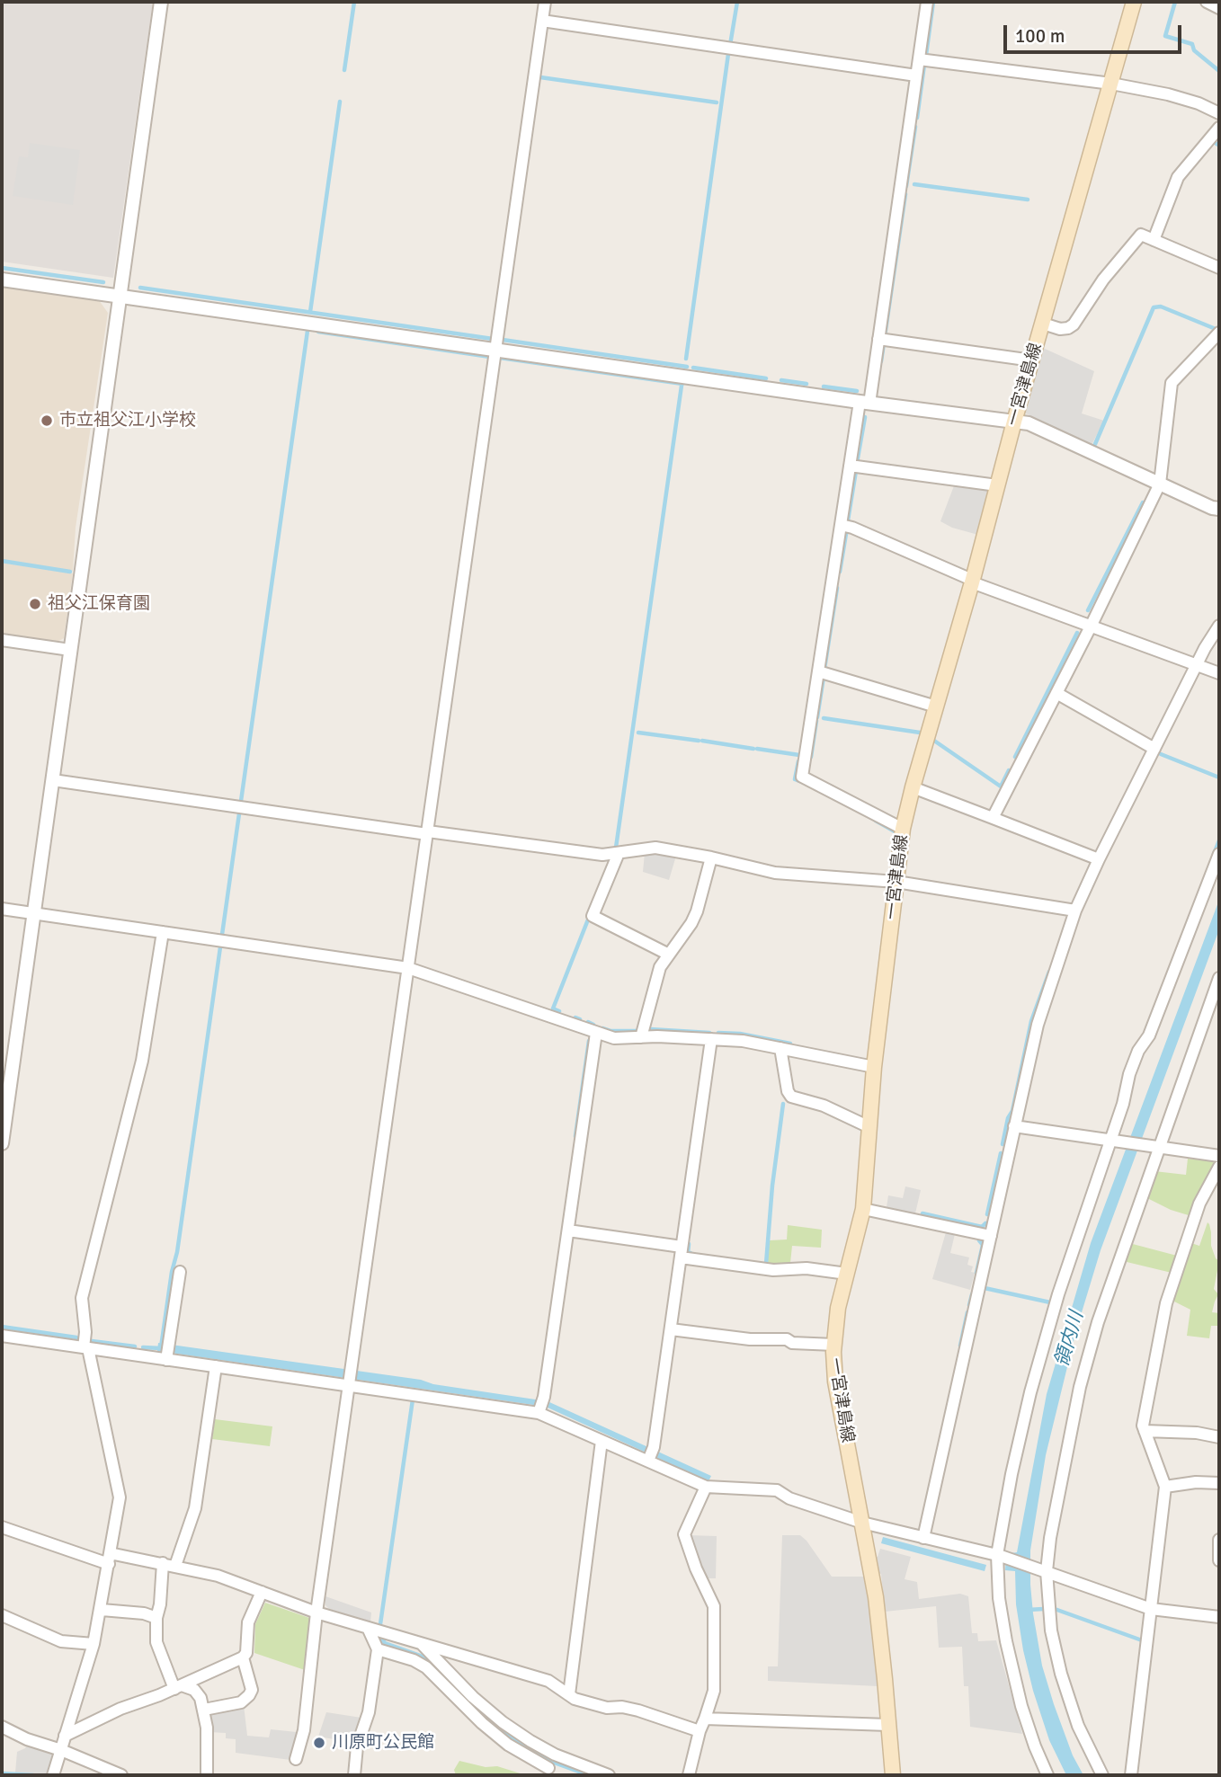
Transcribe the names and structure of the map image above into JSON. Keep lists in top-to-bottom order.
{
  "streets": {
    "main road": ["一宮津島線"]
  },
  "water": ["領内川"],
  "places": ["市立祖父江小学校", "祖父江保育園", "川原町公民館"],
  "scale_bar": "100 m"
}
